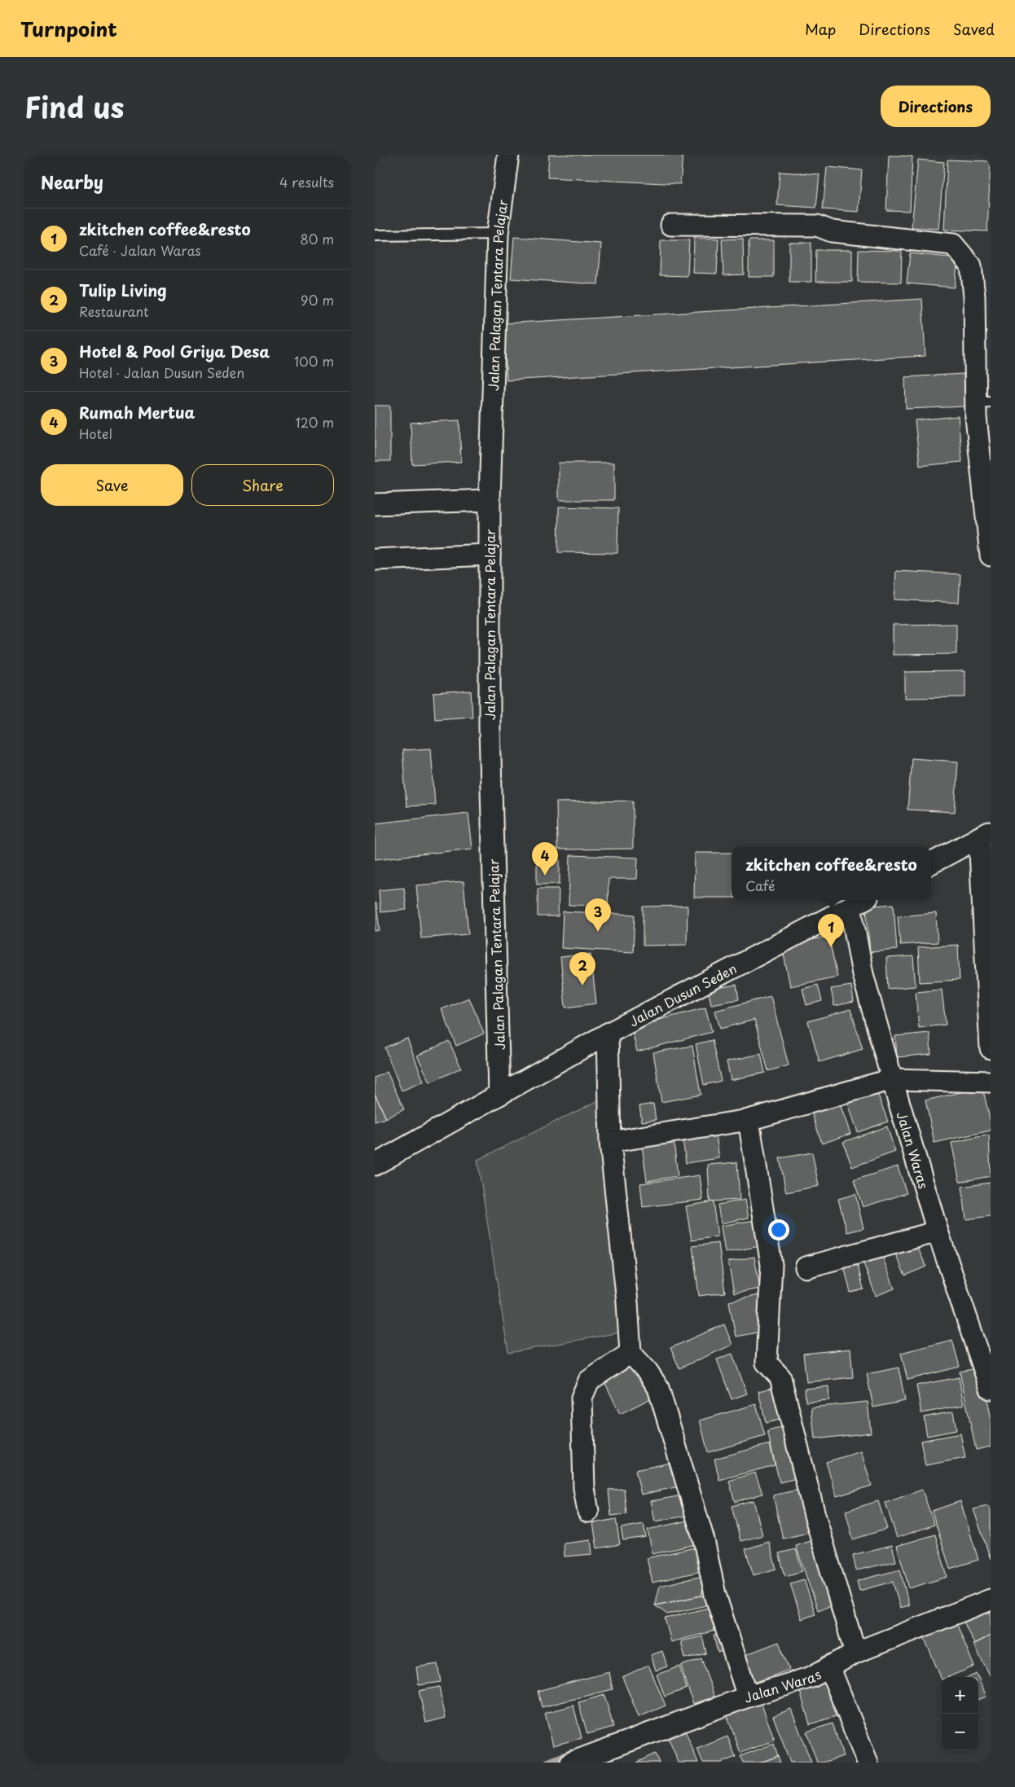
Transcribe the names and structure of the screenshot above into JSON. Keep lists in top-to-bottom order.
{
  "streets": {
    "street": ["Jalan Palagan Tentara Pelajar", "Jalan Dusun Seden", "Jalan Waras"]
  },
  "crossings": [
    ["Jalan Palagan Tentara Pelajar", "Jalan Dusun Seden"],
    ["Jalan Dusun Seden", "Jalan Waras"]
  ],
  "page": {
    "header": "Turnpoint",
    "nav": ["Map", "Directions", "Saved"],
    "title": "Find us",
    "buttons": [
      "Directions",
      ["Save", "Share"]
    ],
    "heading": ["Nearby", "4 results"],
    "list": [
      {
        "mark": "1",
        "name": "zkitchen coffee&resto",
        "note": "Café · Jalan Waras",
        "value": "80 m"
      },
      {
        "mark": "2",
        "name": "Tulip Living",
        "note": "Restaurant",
        "value": "90 m"
      },
      {
        "mark": "3",
        "name": "Hotel & Pool Griya Desa",
        "note": "Hotel · Jalan Dusun Seden",
        "value": "100 m"
      },
      {
        "mark": "4",
        "name": "Rumah Mertua",
        "note": "Hotel",
        "value": "120 m"
      }
    ],
    "pins": [
      "4",
      "3",
      "1",
      "2"
    ],
    "popup": ["zkitchen coffee&resto", "Café"],
    "map_buttons": ["+", "−"]
  }
}
